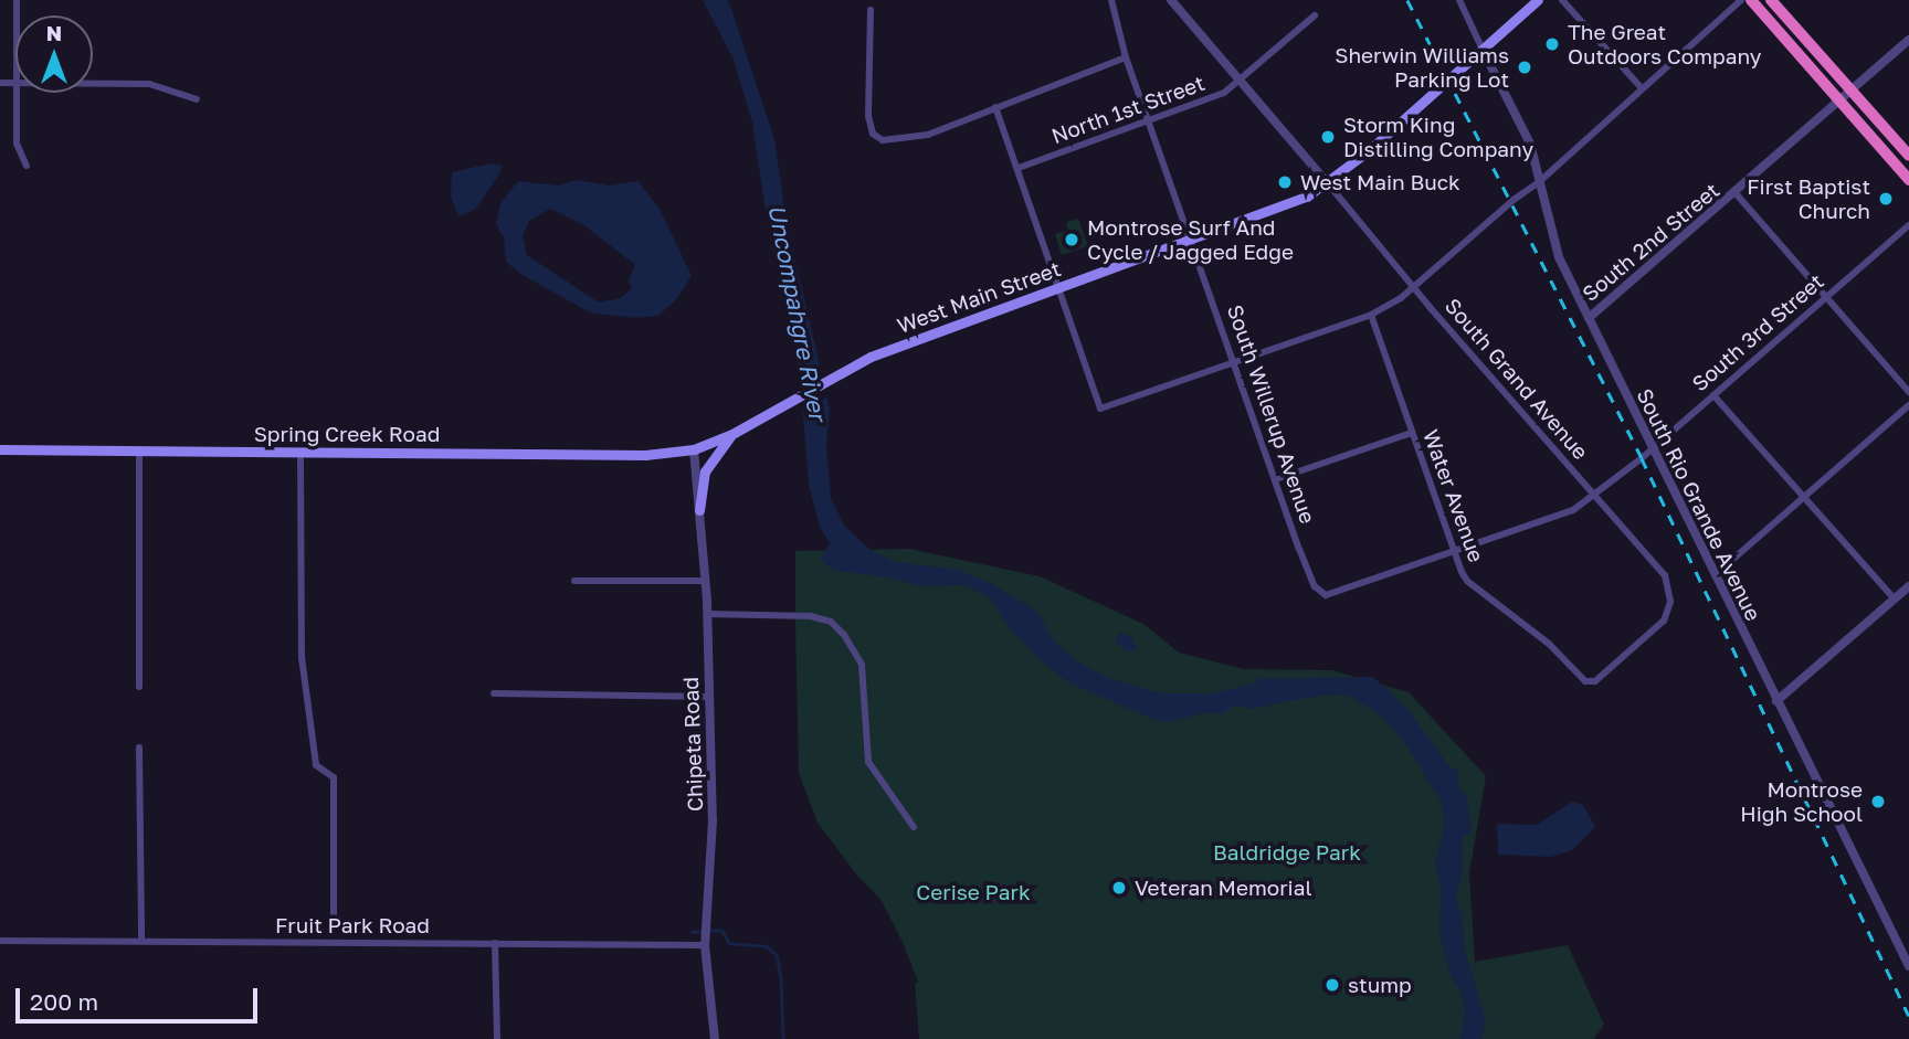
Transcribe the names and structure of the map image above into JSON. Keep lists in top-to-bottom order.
{
  "streets": {
    "main road": ["West Main Street", "Spring Creek Road"],
    "street": [
      "North 1st Street",
      "South 2nd Street",
      "South 3rd Street",
      "South Grand Avenue",
      "South Willerup Avenue",
      "Water Avenue",
      "South Rio Grande Avenue",
      "Chipeta Road",
      "Fruit Park Road"
    ]
  },
  "crossings": [
    ["North 1st Street", "South Willerup Avenue"],
    ["South 2nd Street", "South Rio Grande Avenue"],
    ["West Main Street", "South Grand Avenue"],
    ["West Main Street", "South Willerup Avenue"],
    ["West Main Street", "Spring Creek Road"],
    ["West Main Street", "South Rio Grande Avenue"],
    ["West Main Street", "Chipeta Road"],
    ["South 3rd Street", "South Grand Avenue"],
    ["South 3rd Street", "South Willerup Avenue"],
    ["South 3rd Street", "Water Avenue"],
    ["South 3rd Street", "South Rio Grande Avenue"],
    ["South Grand Avenue", "Water Avenue"],
    ["Spring Creek Road", "Chipeta Road"],
    ["Chipeta Road", "Fruit Park Road"]
  ],
  "water": ["Uncompahgre River"],
  "parks": ["Baldridge Park", "Cerise Park"],
  "places": [
    "The Great Outdoors Company",
    "Sherwin Williams Parking Lot",
    "Storm King Distilling Company",
    "West Main Buck",
    "First Baptist Church",
    "Montrose Surf And Cycle / Jagged Edge",
    "Montrose High School",
    "Veteran Memorial",
    "stump"
  ],
  "scale_bar": "200 m",
  "north": "top"
}
